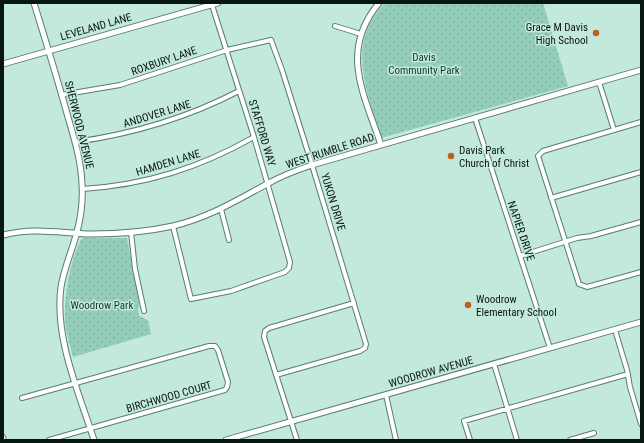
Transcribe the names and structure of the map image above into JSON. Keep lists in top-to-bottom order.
{
  "streets": {
    "street": [
      "LEVELAND LANE",
      "ROXBURY LANE",
      "ANDOVER LANE",
      "SHERWOOD AVENUE",
      "STAFFORD WAY",
      "WEST RUMBLE ROAD",
      "HAMDEN LANE",
      "YUKON DRIVE",
      "NAPIER DRIVE",
      "WOODROW AVENUE",
      "BIRCHWOOD COURT"
    ]
  },
  "crossings": [
    ["LEVELAND LANE", "SHERWOOD AVENUE"],
    ["LEVELAND LANE", "STAFFORD WAY"],
    ["ROXBURY LANE", "SHERWOOD AVENUE"],
    ["ROXBURY LANE", "STAFFORD WAY"],
    ["ROXBURY LANE", "YUKON DRIVE"],
    ["ANDOVER LANE", "SHERWOOD AVENUE"],
    ["ANDOVER LANE", "STAFFORD WAY"],
    ["SHERWOOD AVENUE", "WEST RUMBLE ROAD"],
    ["SHERWOOD AVENUE", "HAMDEN LANE"],
    ["SHERWOOD AVENUE", "BIRCHWOOD COURT"],
    ["STAFFORD WAY", "WEST RUMBLE ROAD"],
    ["STAFFORD WAY", "HAMDEN LANE"],
    ["WEST RUMBLE ROAD", "YUKON DRIVE"],
    ["WEST RUMBLE ROAD", "NAPIER DRIVE"],
    ["NAPIER DRIVE", "WOODROW AVENUE"]
  ],
  "parks": ["Davis Community Park", "Woodrow Park"],
  "places": ["Grace M Davis High School", "Davis Park Church of Christ", "Woodrow Elementary School"]
}
